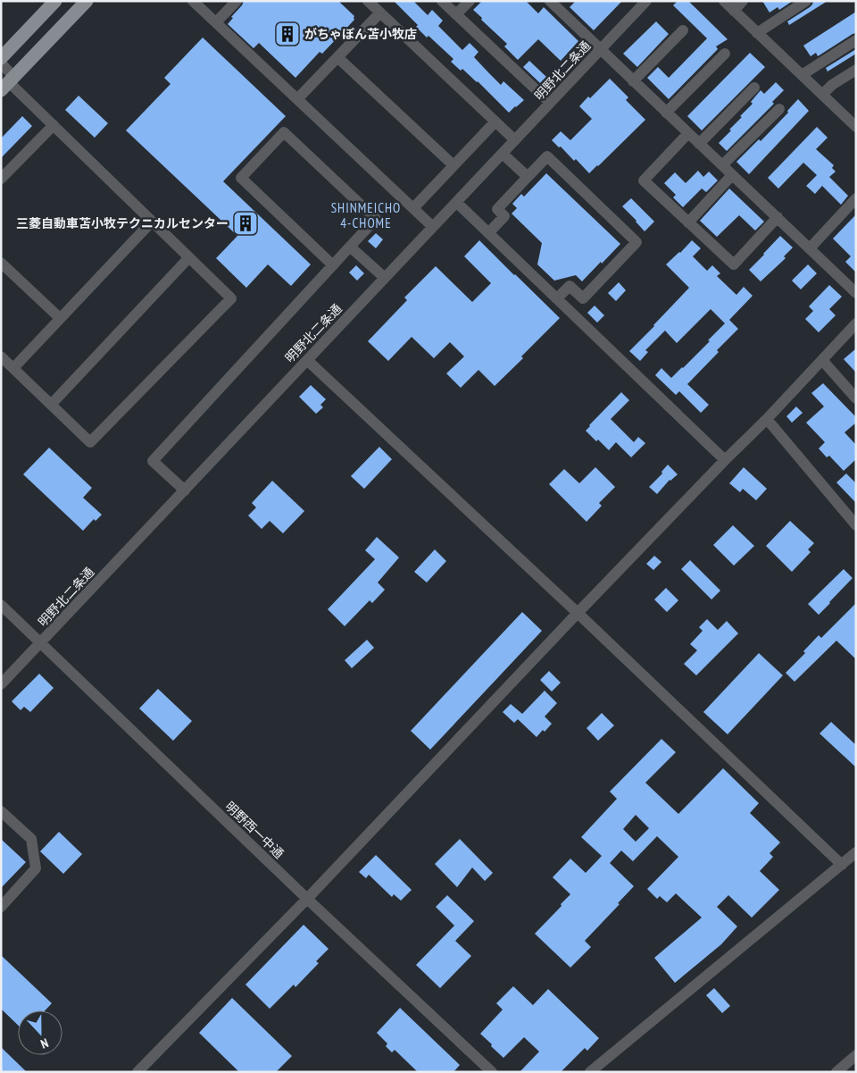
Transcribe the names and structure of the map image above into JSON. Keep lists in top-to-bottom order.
{
  "streets": {
    "street": ["明野北二条通", "明野西一中通"]
  },
  "crossings": [
    ["明野北二条通", "明野西一中通"]
  ],
  "districts": ["SHINMEICHO 4-CHOME"],
  "places": {
    "building": ["がちゃぽん苫小牧店", "三菱自動車苫小牧テクニカルセンター"]
  },
  "north": "bottom"
}
